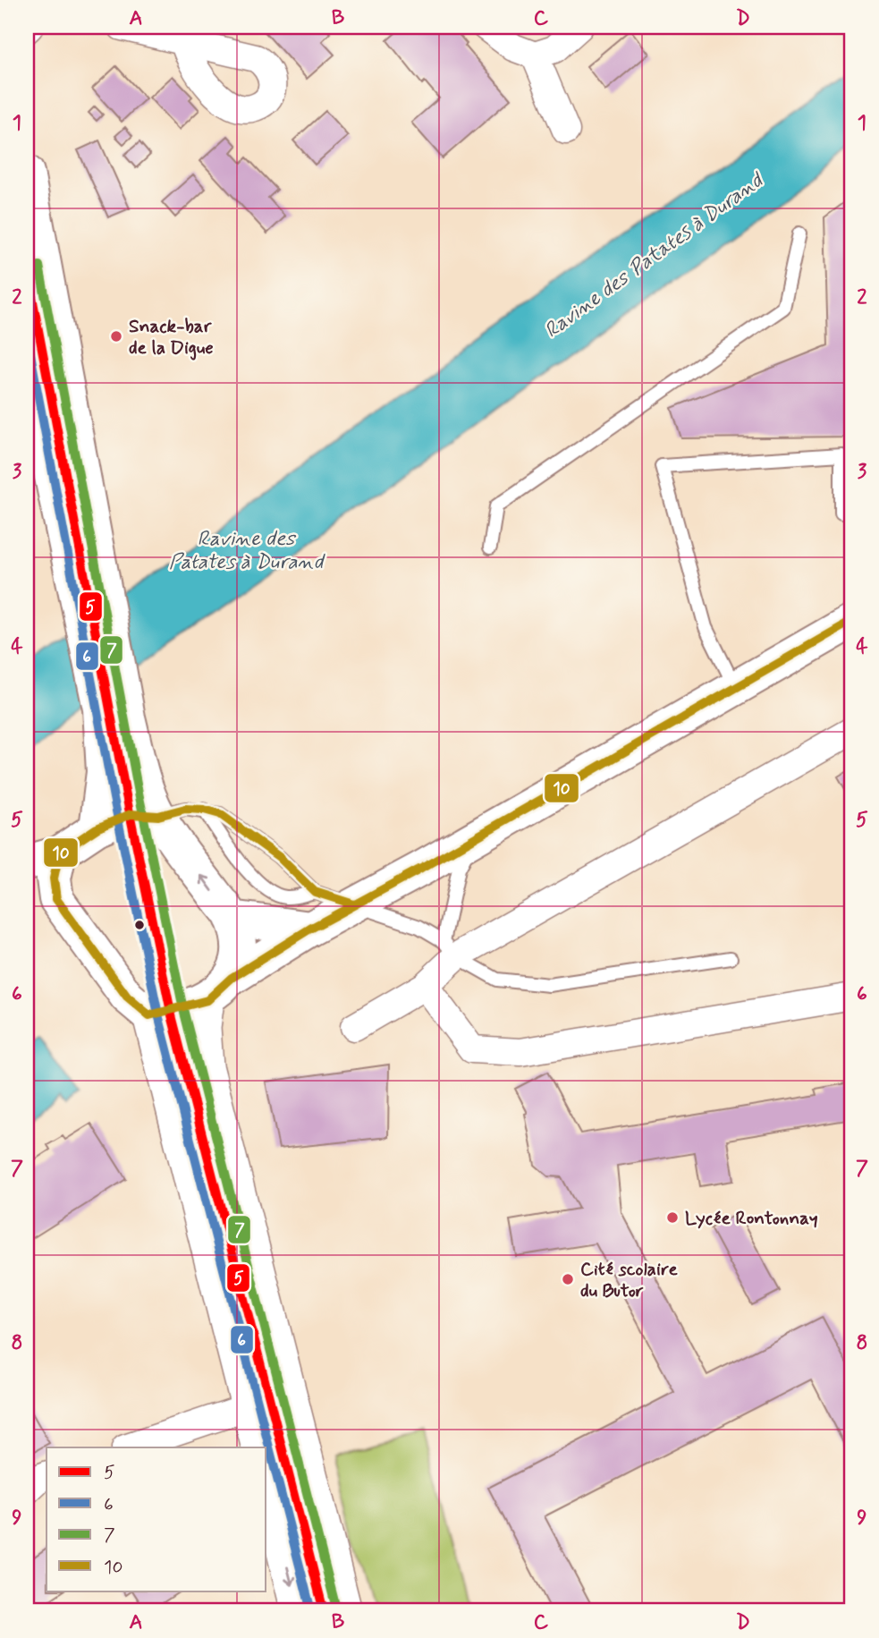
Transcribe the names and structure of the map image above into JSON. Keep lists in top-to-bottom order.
{
  "water": ["Ravine des Patates à Durand"],
  "places": ["Snack-bar de la Digue", "Lycée Rontonnay", "Cité scolaire du Butor"],
  "lines": [
    "transit line 7",
    "transit line 5",
    "transit line 6",
    "transit line 10"
  ],
  "legend": [
    "5",
    "6",
    "7",
    "10"
  ],
  "grid": {
    "columns": [
      "A",
      "B",
      "C",
      "D"
    ],
    "rows": [
      "1",
      "2",
      "3",
      "4",
      "5",
      "6",
      "7",
      "8",
      "9"
    ]
  }
}
